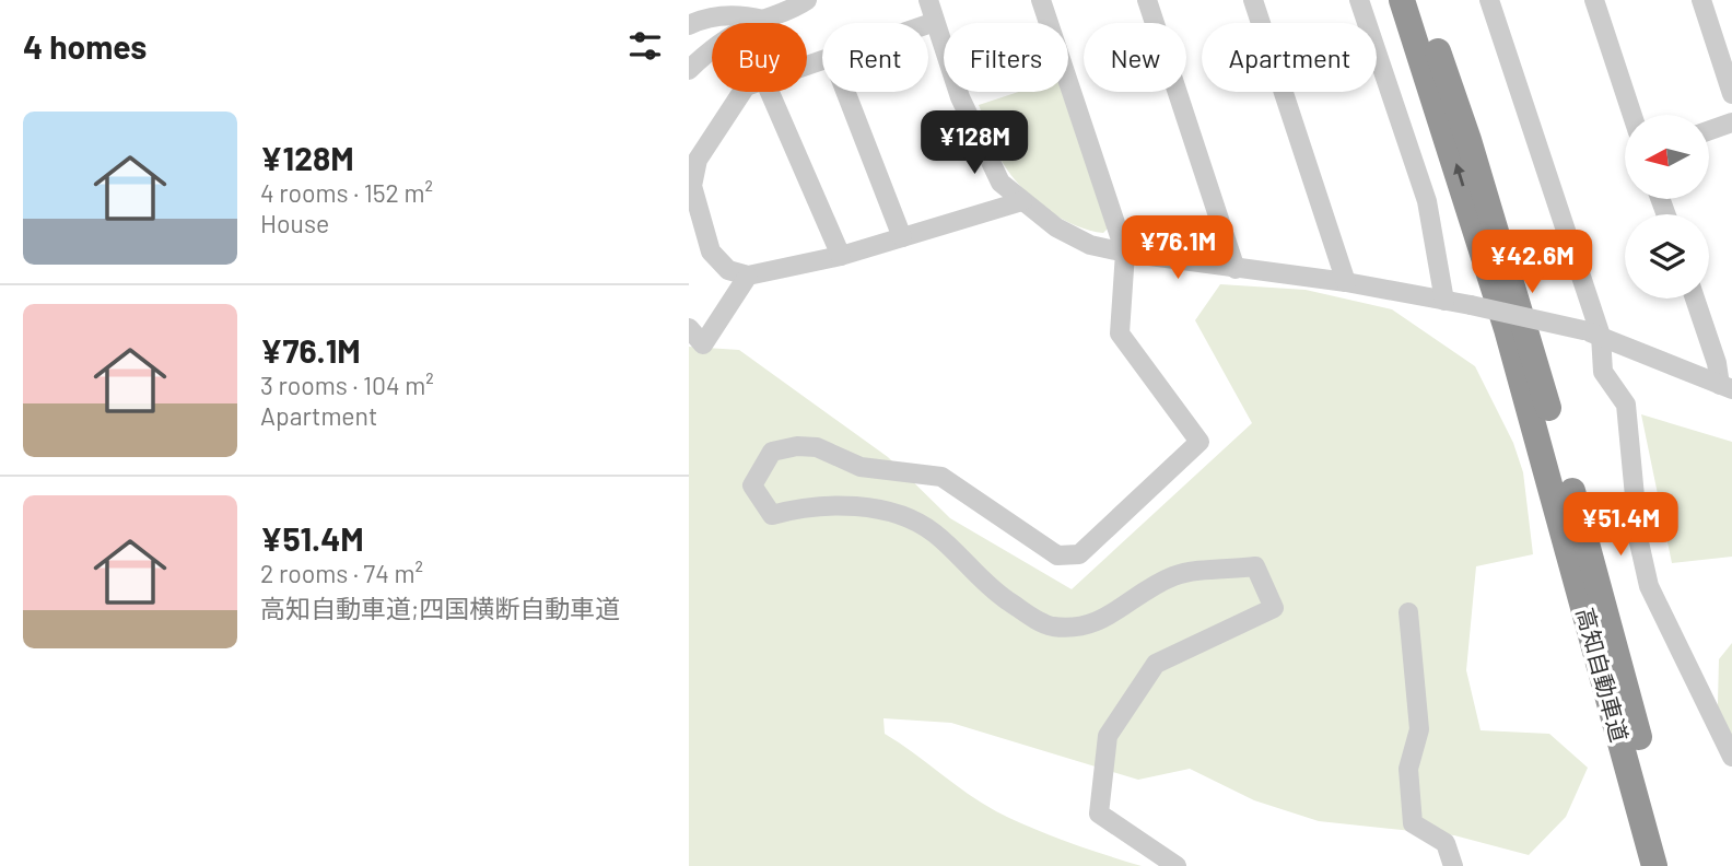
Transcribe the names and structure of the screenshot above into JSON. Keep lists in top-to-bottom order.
{
  "streets": {
    "highway": ["高知自動車道"]
  },
  "north": "left",
  "page": {
    "heading": "4 homes",
    "chip": [
      "Buy",
      "Rent",
      "Filters",
      "New",
      "Apartment"
    ],
    "list": [
      {
        "name": "¥128M",
        "note": "4 rooms · 152 m² · House"
      },
      {
        "name": "¥76.1M",
        "note": "3 rooms · 104 m² · Apartment"
      },
      {
        "name": "¥51.4M",
        "note": "2 rooms · 74 m² · 高知自動車道;四国横断自動車道"
      }
    ],
    "price": [
      "¥128M",
      "¥76.1M",
      "¥42.6M",
      "¥51.4M"
    ]
  }
}
